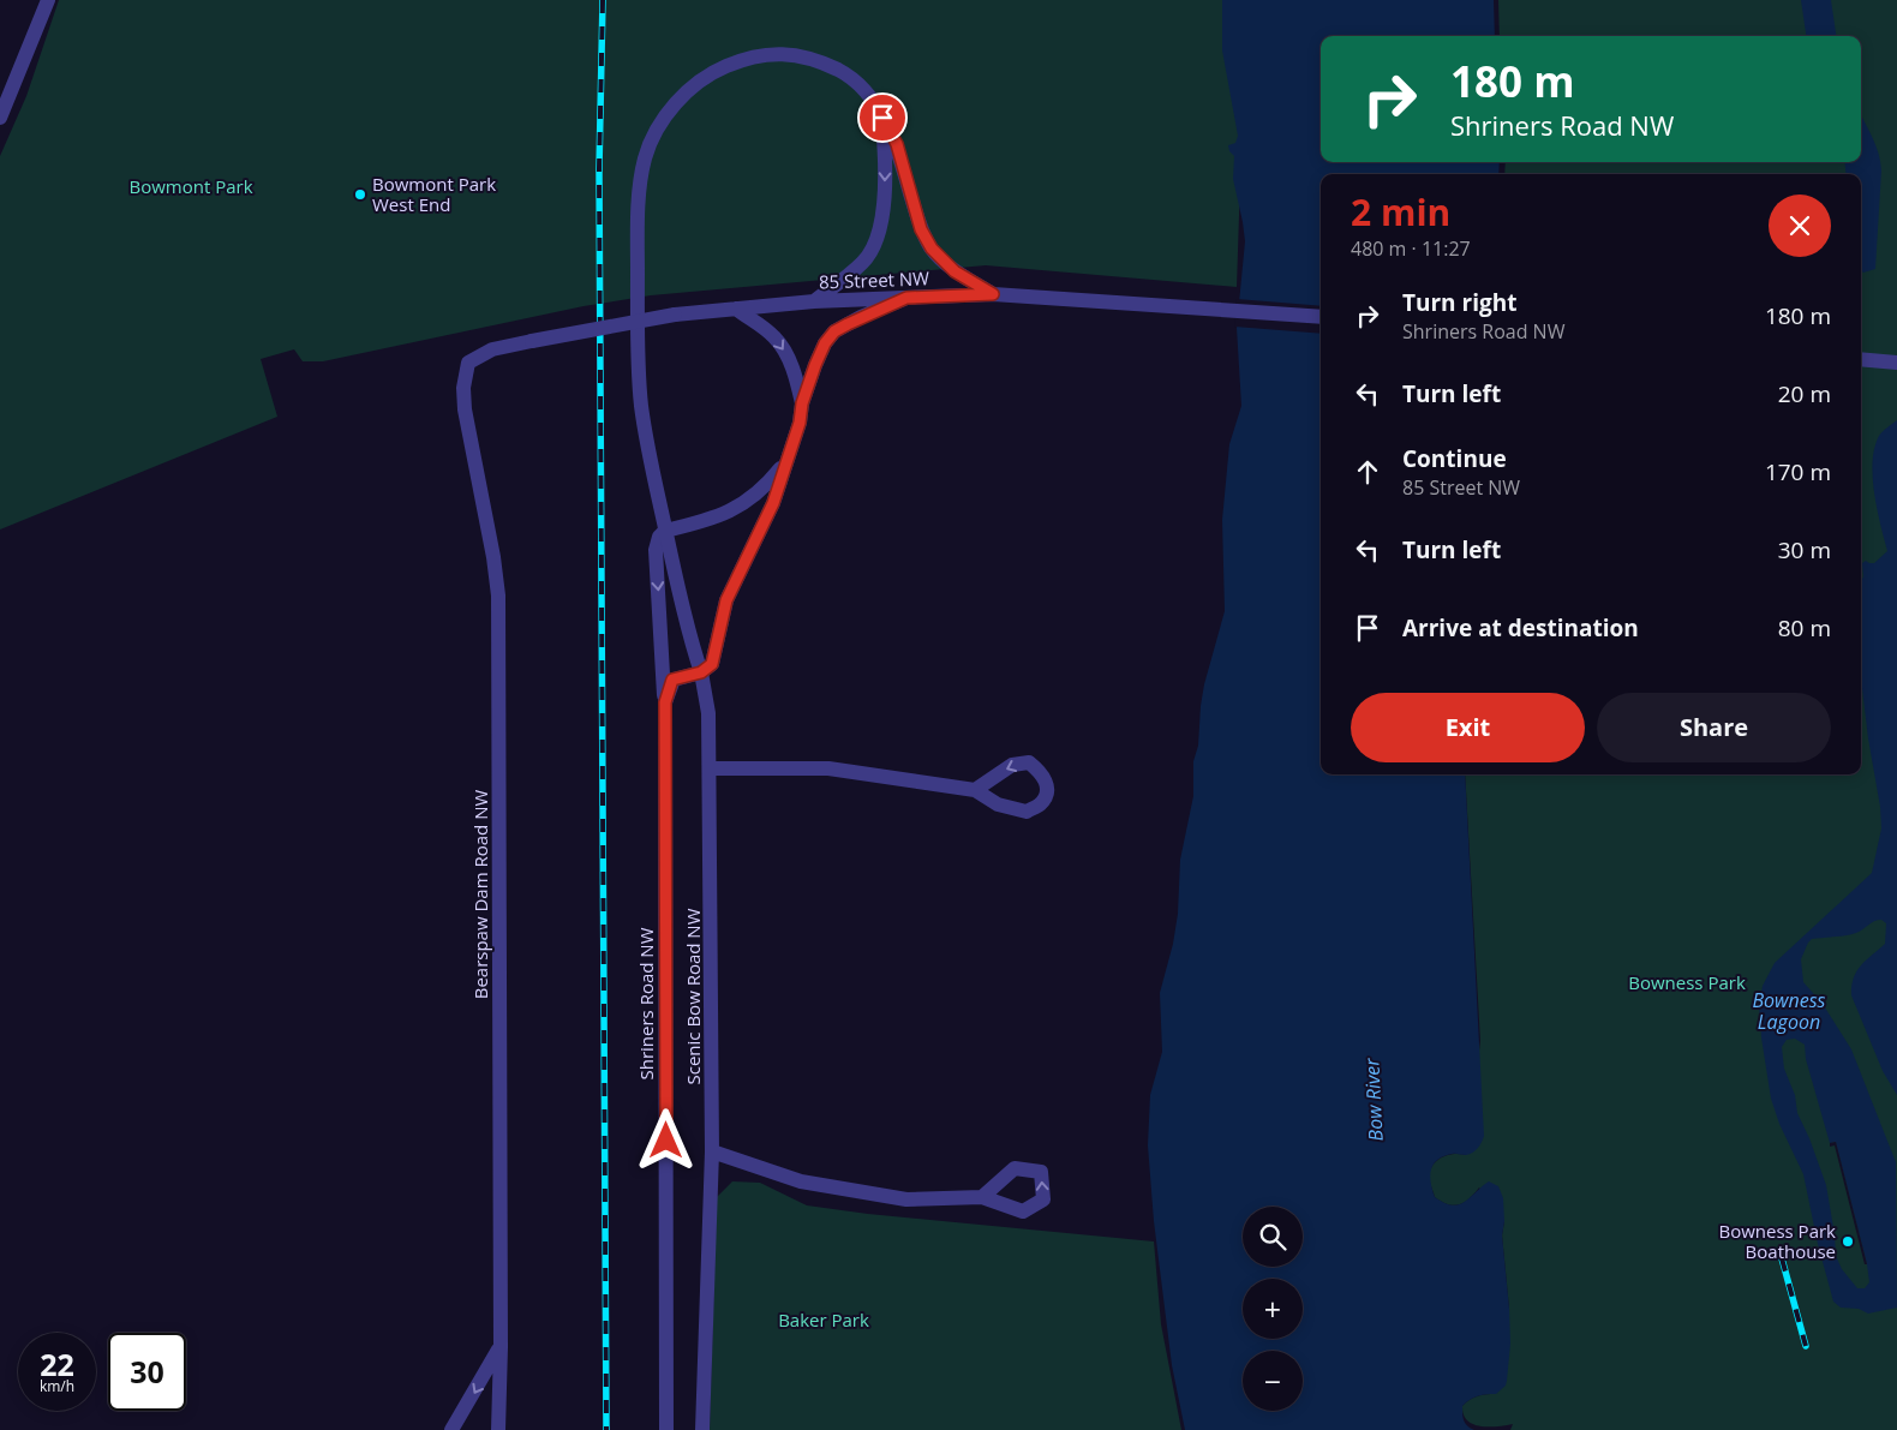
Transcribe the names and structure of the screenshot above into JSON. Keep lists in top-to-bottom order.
{
  "streets": {
    "street": [
      "85 Street NW",
      "Bearspaw Dam Road NW",
      "Scenic Bow Road NW",
      "Shriners Road NW"
    ]
  },
  "crossings": [
    ["85 Street NW", "Bearspaw Dam Road NW"],
    ["85 Street NW", "Scenic Bow Road NW"],
    ["Scenic Bow Road NW", "Shriners Road NW"]
  ],
  "water": ["Bowness Lagoon", "Bow River"],
  "parks": ["Bowmont Park", "Bowness Park", "Baker Park"],
  "places": ["Bowmont Park West End", "Bowness Park Boathouse"],
  "page": {
    "turn": ["180 m", "Shriners Road NW"],
    "heading": ["2 min", "480 m · 11:27"],
    "list": [
      {
        "name": "Turn right",
        "note": "Shriners Road NW",
        "value": "180 m"
      },
      {
        "name": "Turn left",
        "value": "20 m"
      },
      {
        "name": "Continue",
        "note": "85 Street NW",
        "value": "170 m"
      },
      {
        "name": "Turn left",
        "value": "30 m"
      },
      {
        "name": "Arrive at destination",
        "value": "80 m"
      }
    ],
    "buttons": ["Exit", "Share"],
    "map_buttons": ["+", "−"],
    "speed": "22 km/h",
    "limit": "30"
  }
}
